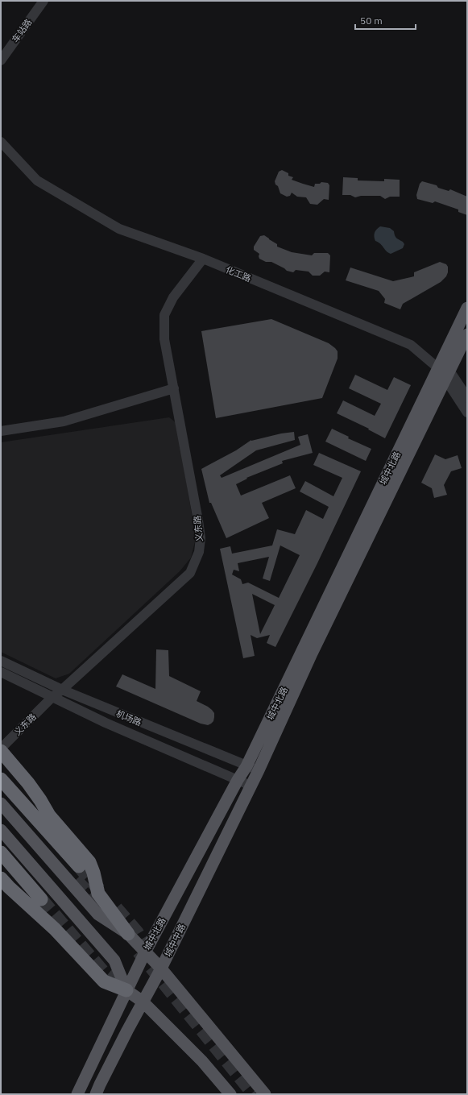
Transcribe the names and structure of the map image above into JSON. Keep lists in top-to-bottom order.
{
  "streets": {
    "main road": ["城中北路", "城中中路"],
    "street": [
      "车站路",
      "化工路",
      "义东路",
      "机场路"
    ]
  },
  "crossings": [
    ["化工路", "城中北路"],
    ["化工路", "义东路"],
    ["城中北路", "机场路"],
    ["城中北路", "城中中路"],
    ["义东路", "机场路"],
    ["机场路", "城中中路"]
  ],
  "scale_bar": "50 m"
}
